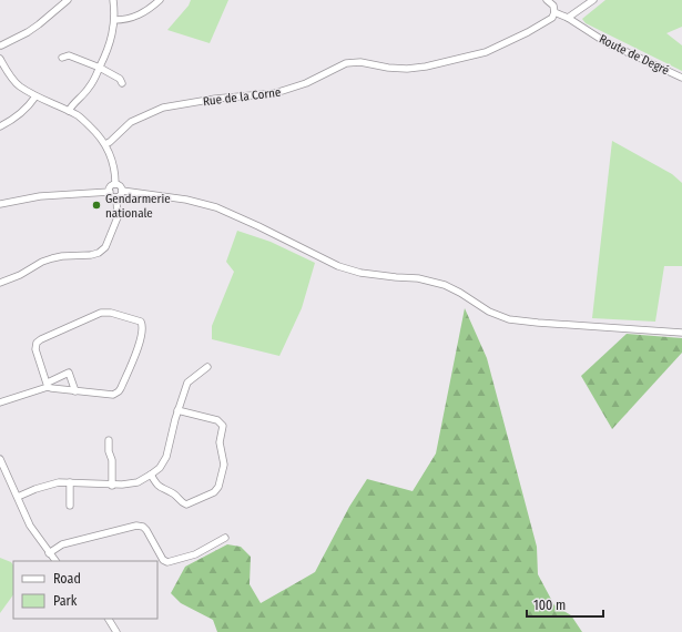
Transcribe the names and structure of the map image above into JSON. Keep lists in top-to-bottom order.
{
  "streets": {
    "street": ["Route de Degré", "Rue de la Corne"]
  },
  "crossings": [
    ["Route de Degré", "Rue de la Corne"]
  ],
  "places": ["Gendarmerie nationale"],
  "legend": ["Road", "Park"],
  "scale_bar": "100 m"
}
